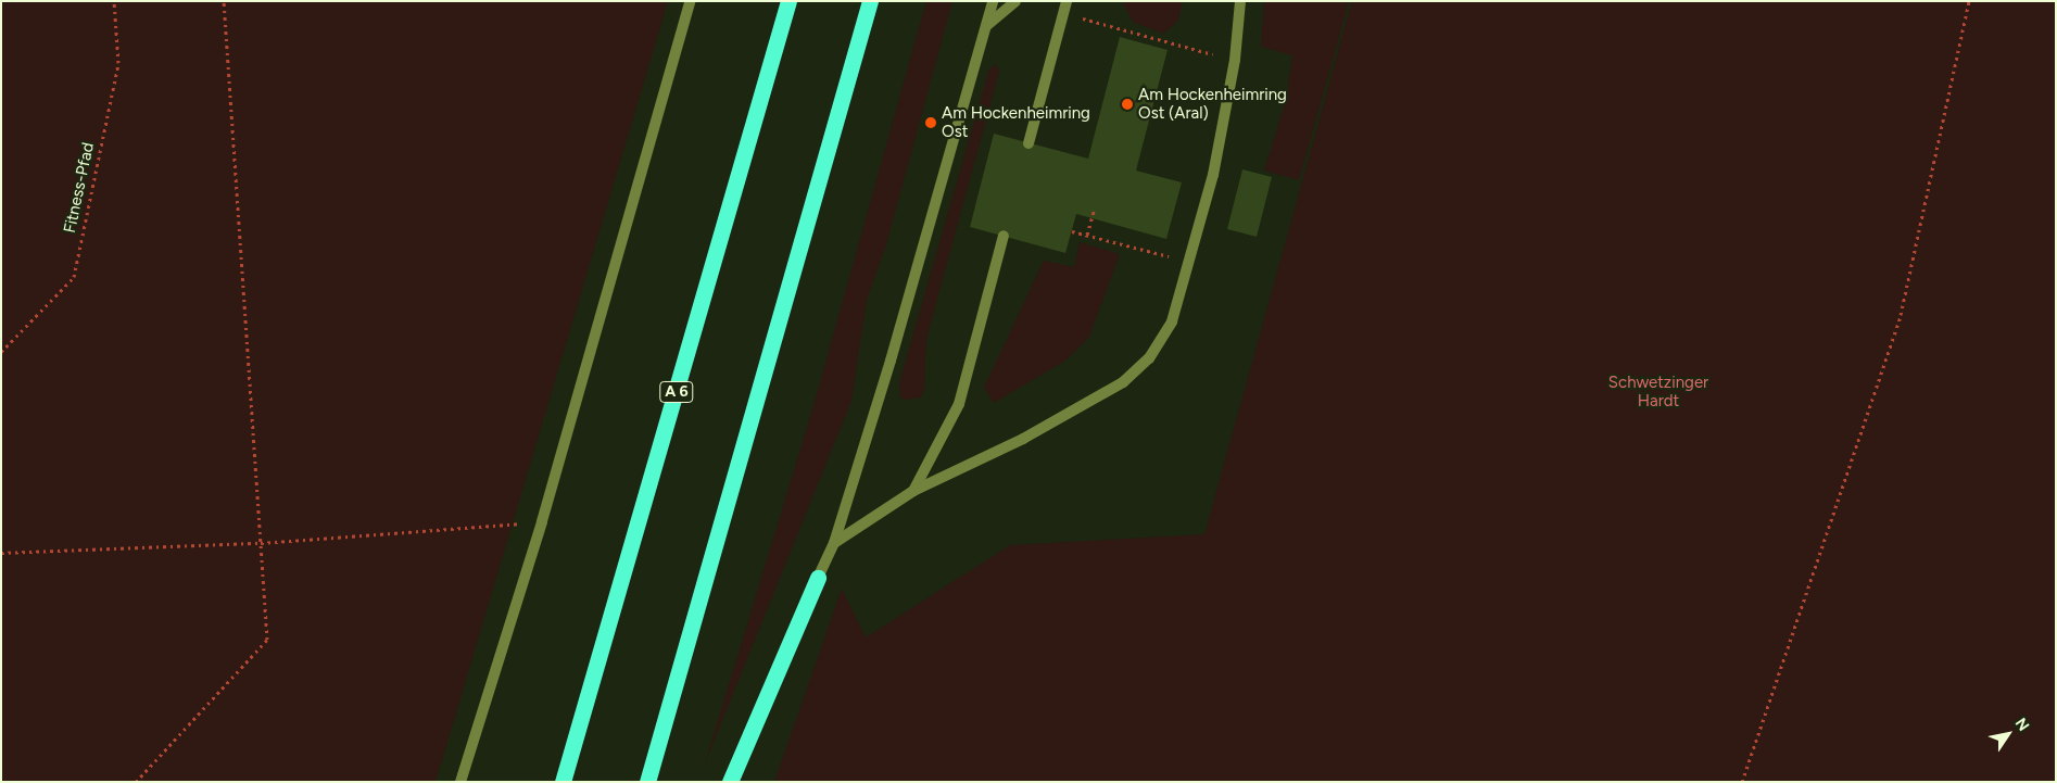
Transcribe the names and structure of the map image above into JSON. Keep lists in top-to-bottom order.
{
  "streets": {
    "highway": ["A 6"],
    "path": ["Fitness-Pfad"]
  },
  "parks": ["Schwetzinger Hardt"],
  "places": ["Am Hockenheimring Ost (Aral)", "Am Hockenheimring Ost"],
  "north": "top right"
}
